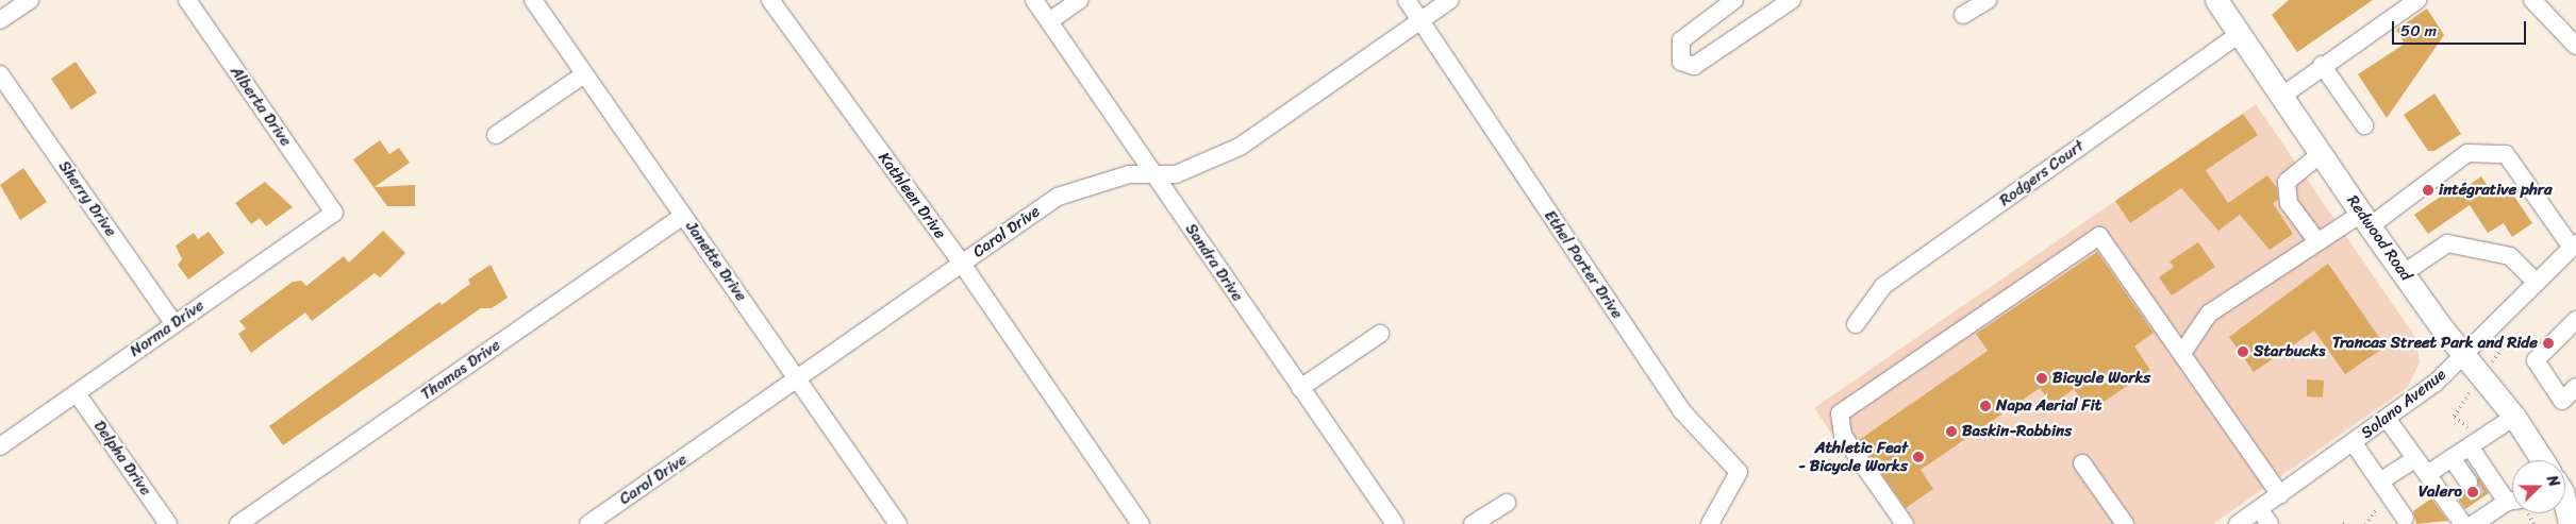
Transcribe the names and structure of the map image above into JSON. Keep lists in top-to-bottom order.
{
  "streets": {
    "main road": ["Redwood Road"],
    "street": [
      "Alberta Drive",
      "Rodgers Court",
      "Kathleen Drive",
      "Sherry Drive",
      "Carol Drive",
      "Janette Drive",
      "Sandra Drive",
      "Ethel Porter Drive",
      "Norma Drive",
      "Thomas Drive",
      "Solano Avenue",
      "Delpha Drive"
    ]
  },
  "crossings": [
    ["Alberta Drive", "Norma Drive"],
    ["Rodgers Court", "Redwood Road"],
    ["Kathleen Drive", "Carol Drive"],
    ["Sherry Drive", "Norma Drive"],
    ["Carol Drive", "Janette Drive"],
    ["Carol Drive", "Sandra Drive"],
    ["Carol Drive", "Ethel Porter Drive"],
    ["Redwood Road", "Solano Avenue"],
    ["Janette Drive", "Thomas Drive"],
    ["Norma Drive", "Delpha Drive"]
  ],
  "places": [
    "intégrative phra",
    "Trancas Street Park and Ride",
    "Starbucks",
    "Bicycle Works",
    "Napa Aerial Fit",
    "Baskin-Robbins",
    "Athletic Feat - Bicycle Works",
    "Valero"
  ],
  "scale_bar": "50 m",
  "north": "right"
}
